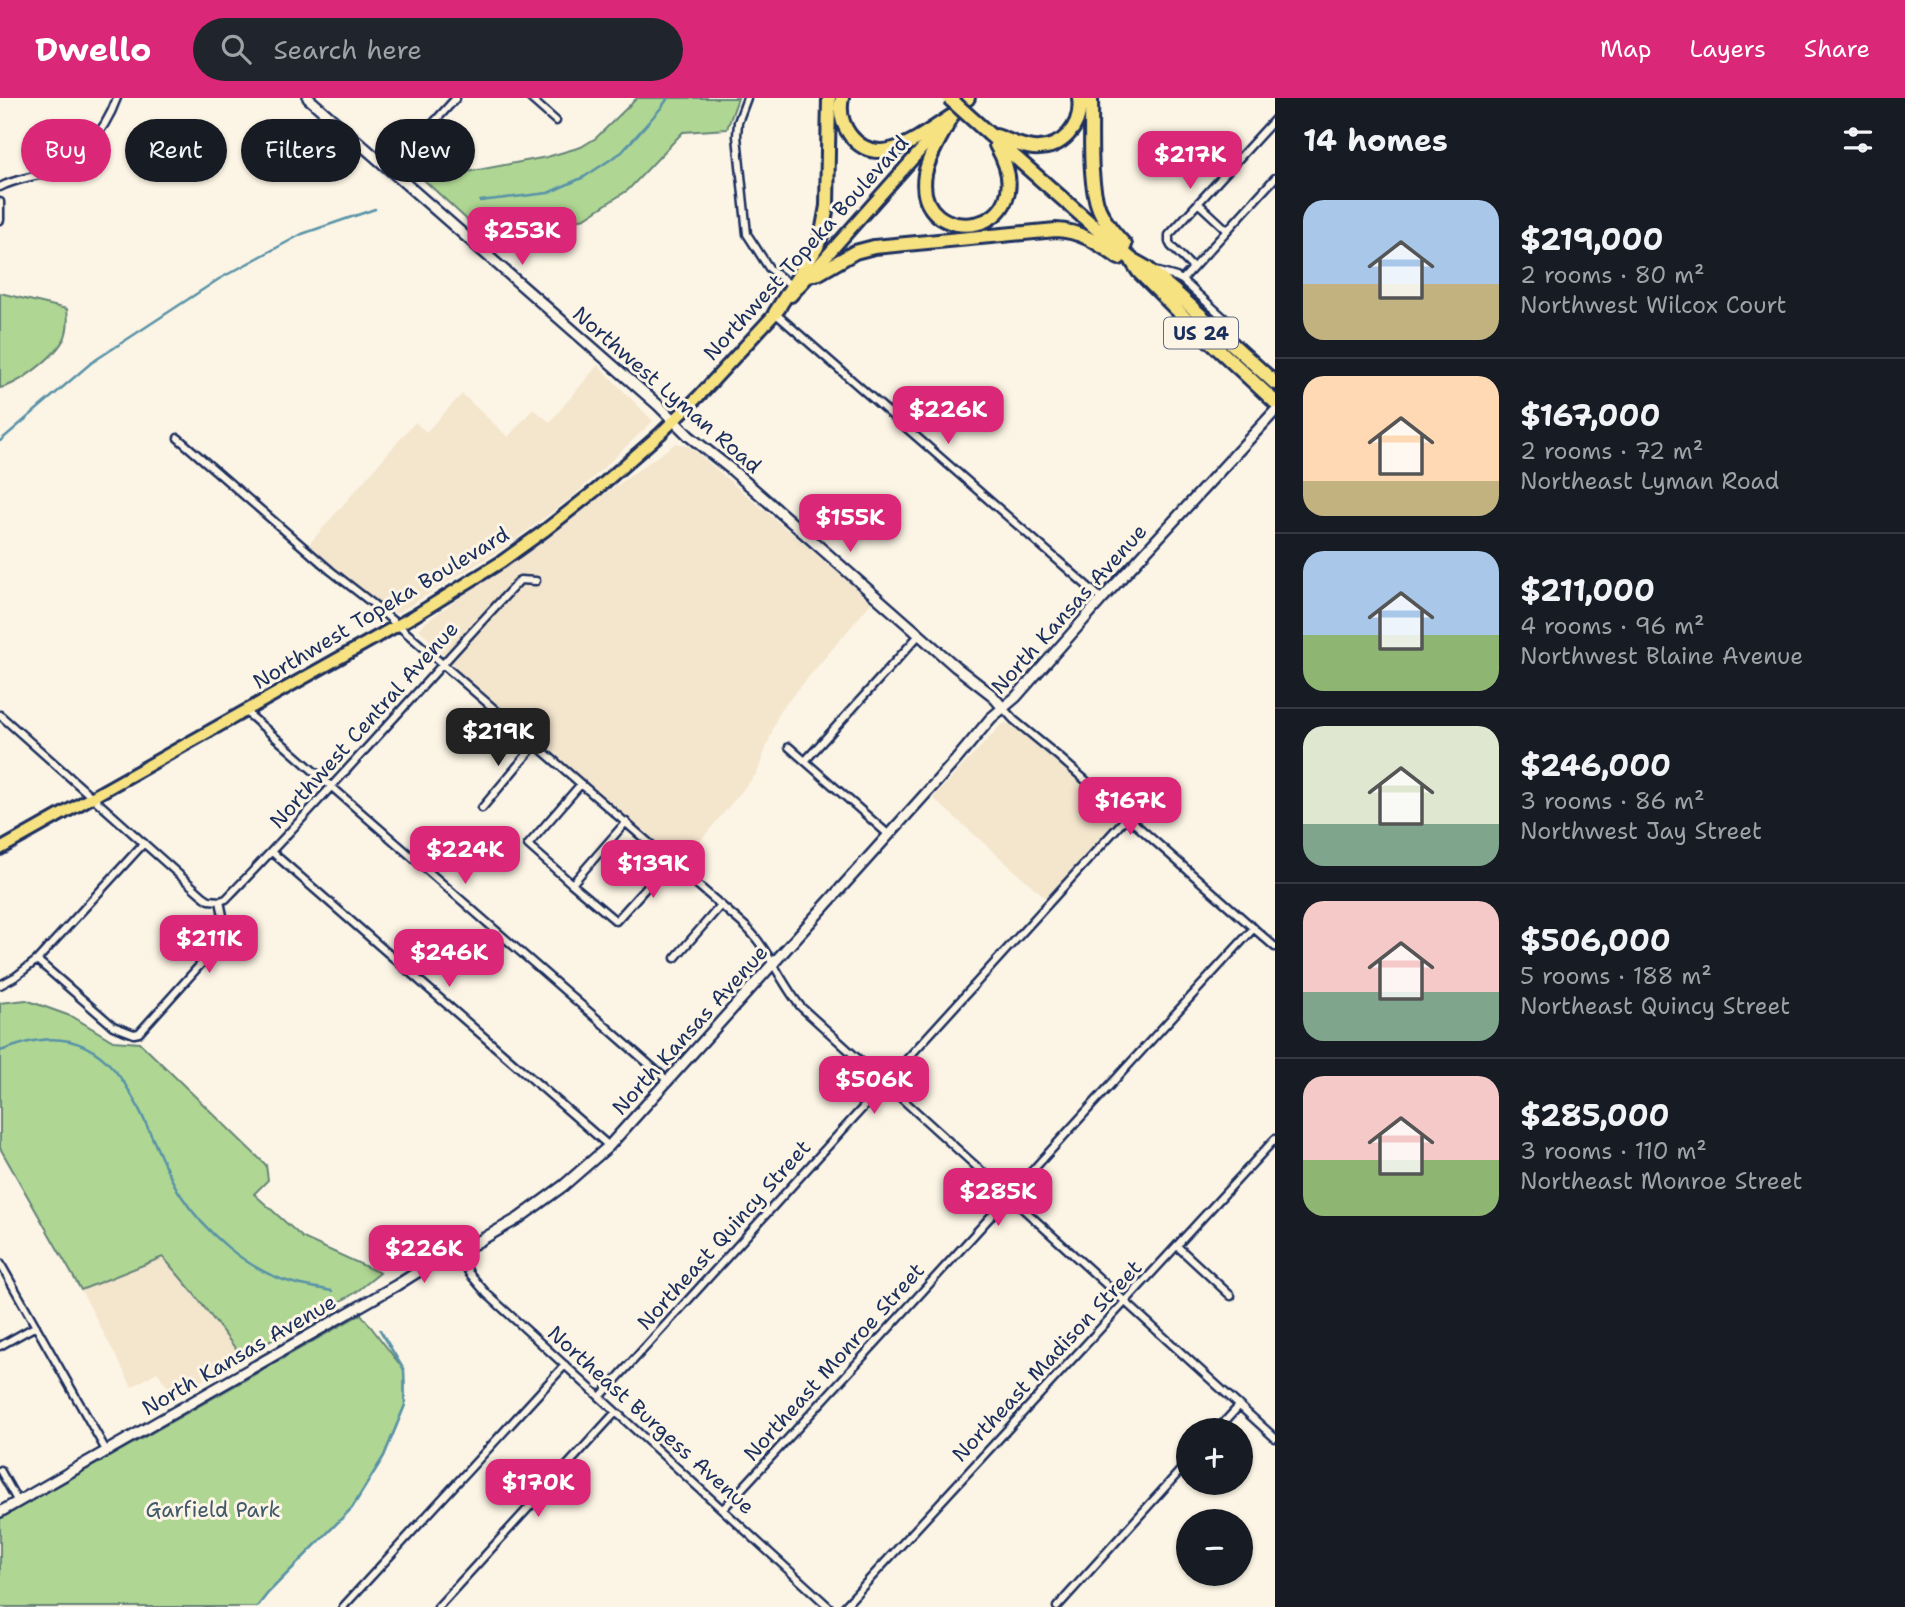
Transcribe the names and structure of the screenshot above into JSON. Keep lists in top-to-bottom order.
{
  "streets": {
    "highway": ["US 24"],
    "main road": ["Northwest Topeka Boulevard", "Northwest Lyman Road", "North Kansas Avenue"],
    "street": [
      "Northwest Central Avenue",
      "Northeast Quincy Street",
      "Northeast Madison Street",
      "Northeast Monroe Street",
      "Northeast Burgess Avenue"
    ]
  },
  "crossings": [
    ["Northwest Topeka Boulevard", "Northwest Lyman Road"],
    ["Northwest Lyman Road", "North Kansas Avenue"],
    ["North Kansas Avenue", "Northeast Burgess Avenue"],
    ["Northeast Quincy Street", "Northeast Burgess Avenue"],
    ["Northeast Monroe Street", "Northeast Burgess Avenue"]
  ],
  "parks": ["Garfield Park"],
  "page": {
    "header": "Dwello",
    "search": "Search here",
    "nav": ["Map", "Layers", "Share"],
    "heading": "14 homes",
    "chip": [
      "Buy",
      "Rent",
      "Filters",
      "New"
    ],
    "price": [
      "$217K",
      "$253K",
      "$226K",
      "$155K",
      "$219K",
      "$167K",
      "$224K",
      "$139K",
      "$211K",
      "$246K",
      "$506K",
      "$285K",
      "$226K",
      "$170K"
    ],
    "list": [
      {
        "name": "$219,000",
        "note": "2 rooms · 80 m² · Northwest Wilcox Court"
      },
      {
        "name": "$167,000",
        "note": "2 rooms · 72 m² · Northeast Lyman Road"
      },
      {
        "name": "$211,000",
        "note": "4 rooms · 96 m² · Northwest Blaine Avenue"
      },
      {
        "name": "$246,000",
        "note": "3 rooms · 86 m² · Northwest Jay Street"
      },
      {
        "name": "$506,000",
        "note": "5 rooms · 188 m² · Northeast Quincy Street"
      },
      {
        "name": "$285,000",
        "note": "3 rooms · 110 m² · Northeast Monroe Street"
      }
    ],
    "map_buttons": ["+", "−"]
  }
}
